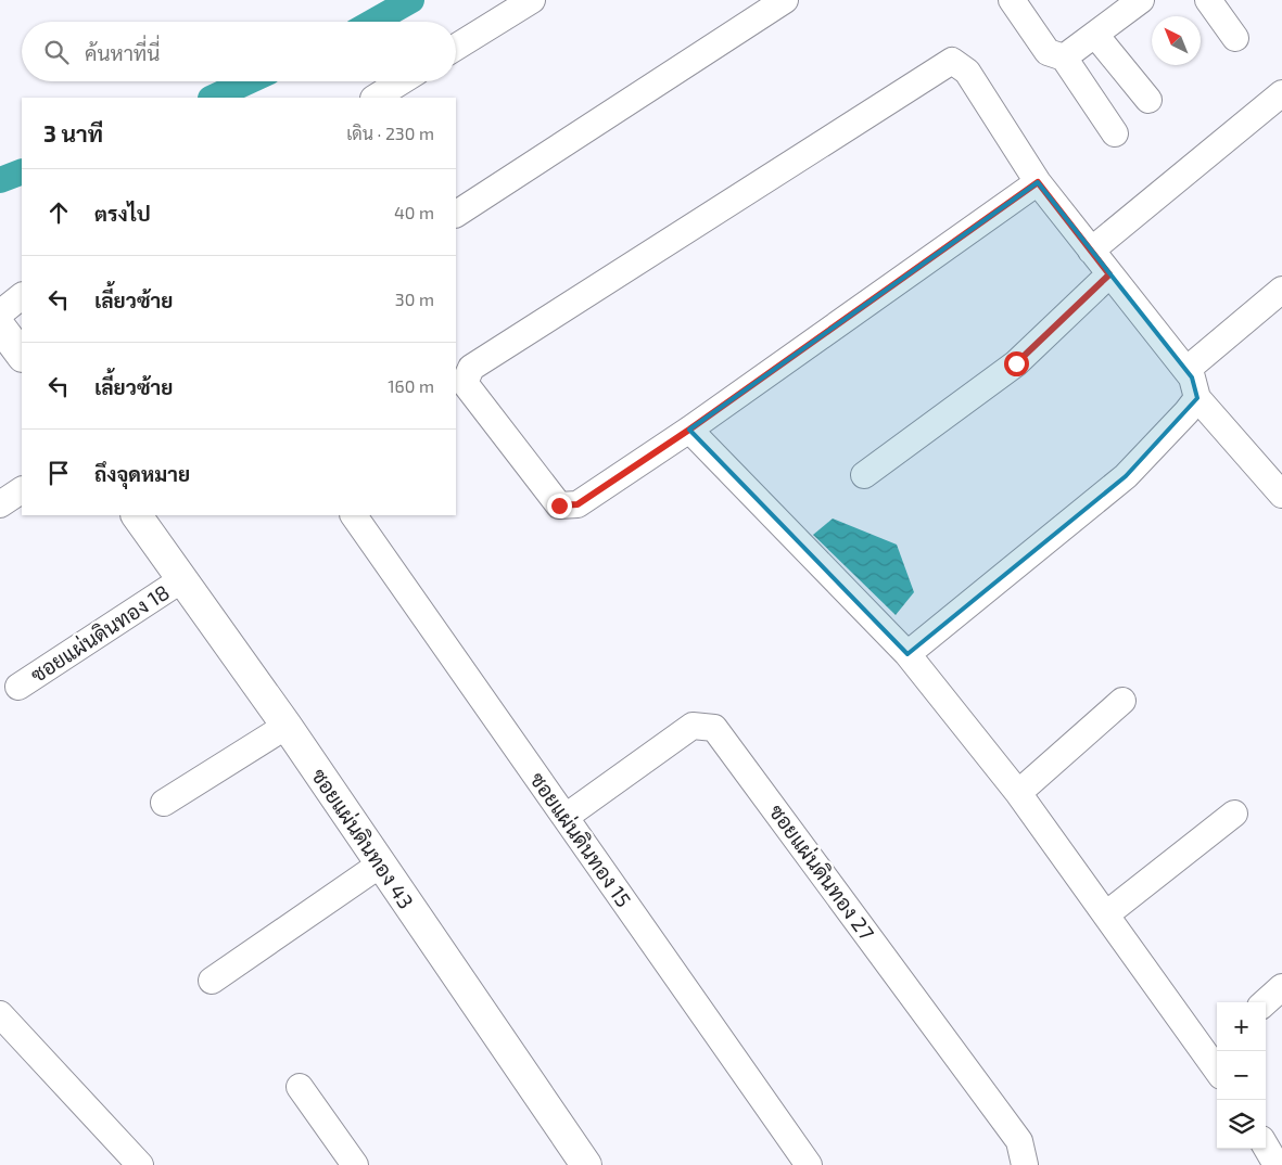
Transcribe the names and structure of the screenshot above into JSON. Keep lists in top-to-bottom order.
{
  "streets": {
    "street": [
      "ซอยแผ่นดินทอง 18",
      "ซอยแผ่นดินทอง 43",
      "ซอยแผ่นดินทอง 15",
      "ซอยแผ่นดินทอง 27"
    ]
  },
  "crossings": [
    ["ซอยแผ่นดินทอง 18", "ซอยแผ่นดินทอง 43"],
    ["ซอยแผ่นดินทอง 15", "ซอยแผ่นดินทอง 27"]
  ],
  "north": "top left",
  "page": {
    "search": "ค้นหาที่นี่",
    "heading": ["3 นาที", "เดิน · 230 m"],
    "list": [
      ["ตรงไป", "40 m"],
      ["เลี้ยวซ้าย", "30 m"],
      ["เลี้ยวซ้าย", "160 m"],
      "ถึงจุดหมาย"
    ],
    "map_buttons": ["+", "−"]
  }
}
